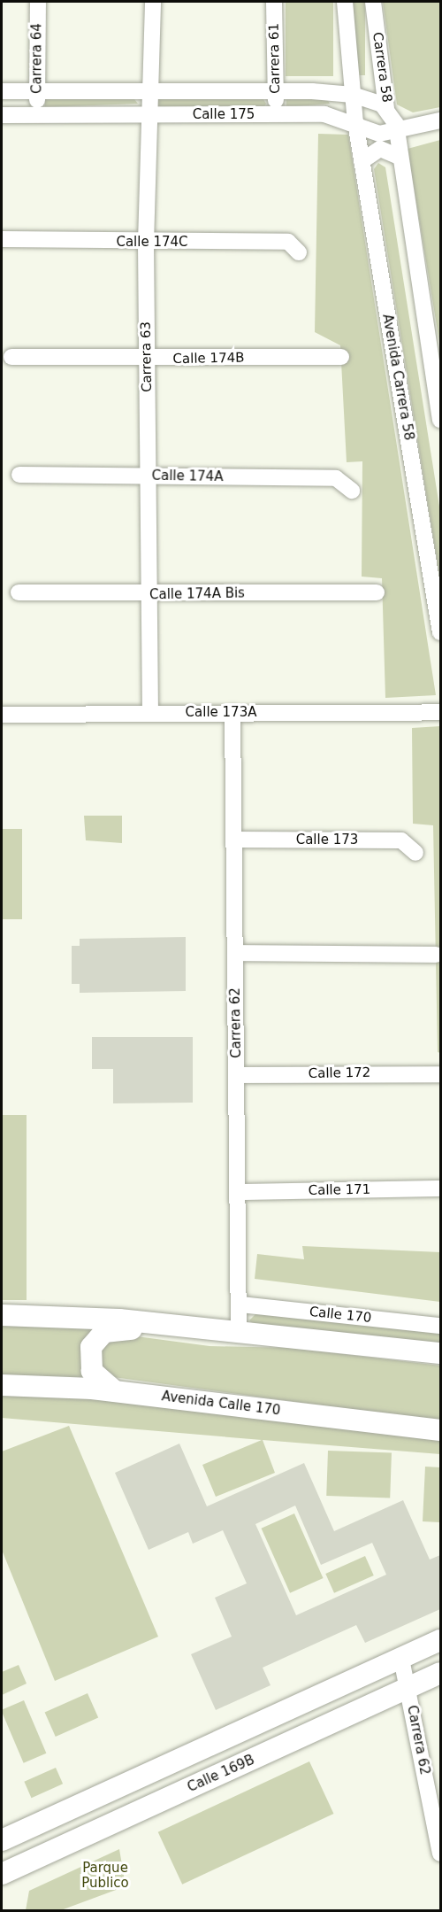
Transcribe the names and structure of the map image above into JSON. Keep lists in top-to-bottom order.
{
  "streets": {
    "main road": ["Avenida Calle 170", "Calle 169B"],
    "street": [
      "Carrera 64",
      "Carrera 61",
      "Carrera 58",
      "Calle 175",
      "Calle 174C",
      "Carrera 63",
      "Calle 174B",
      "Avenida Carrera 58",
      "Calle 174A",
      "Calle 174A Bis",
      "Calle 173A",
      "Calle 173",
      "Carrera 62",
      "Calle 172",
      "Calle 171",
      "Calle 170"
    ]
  },
  "crossings": [
    ["Carrera 64", "Calle 175"],
    ["Carrera 61", "Calle 175"],
    ["Carrera 58", "Calle 175"],
    ["Calle 175", "Carrera 63"],
    ["Calle 175", "Avenida Carrera 58"],
    ["Calle 174C", "Carrera 63"],
    ["Carrera 63", "Calle 174B"],
    ["Carrera 63", "Calle 174A"],
    ["Carrera 63", "Calle 174A Bis"],
    ["Carrera 63", "Calle 173A"],
    ["Calle 173A", "Carrera 62"],
    ["Calle 173", "Carrera 62"],
    ["Carrera 62", "Calle 172"],
    ["Carrera 62", "Calle 171"],
    ["Carrera 62", "Calle 170"],
    ["Carrera 62", "Calle 169B"]
  ],
  "parks": ["Parque Publico"]
}
